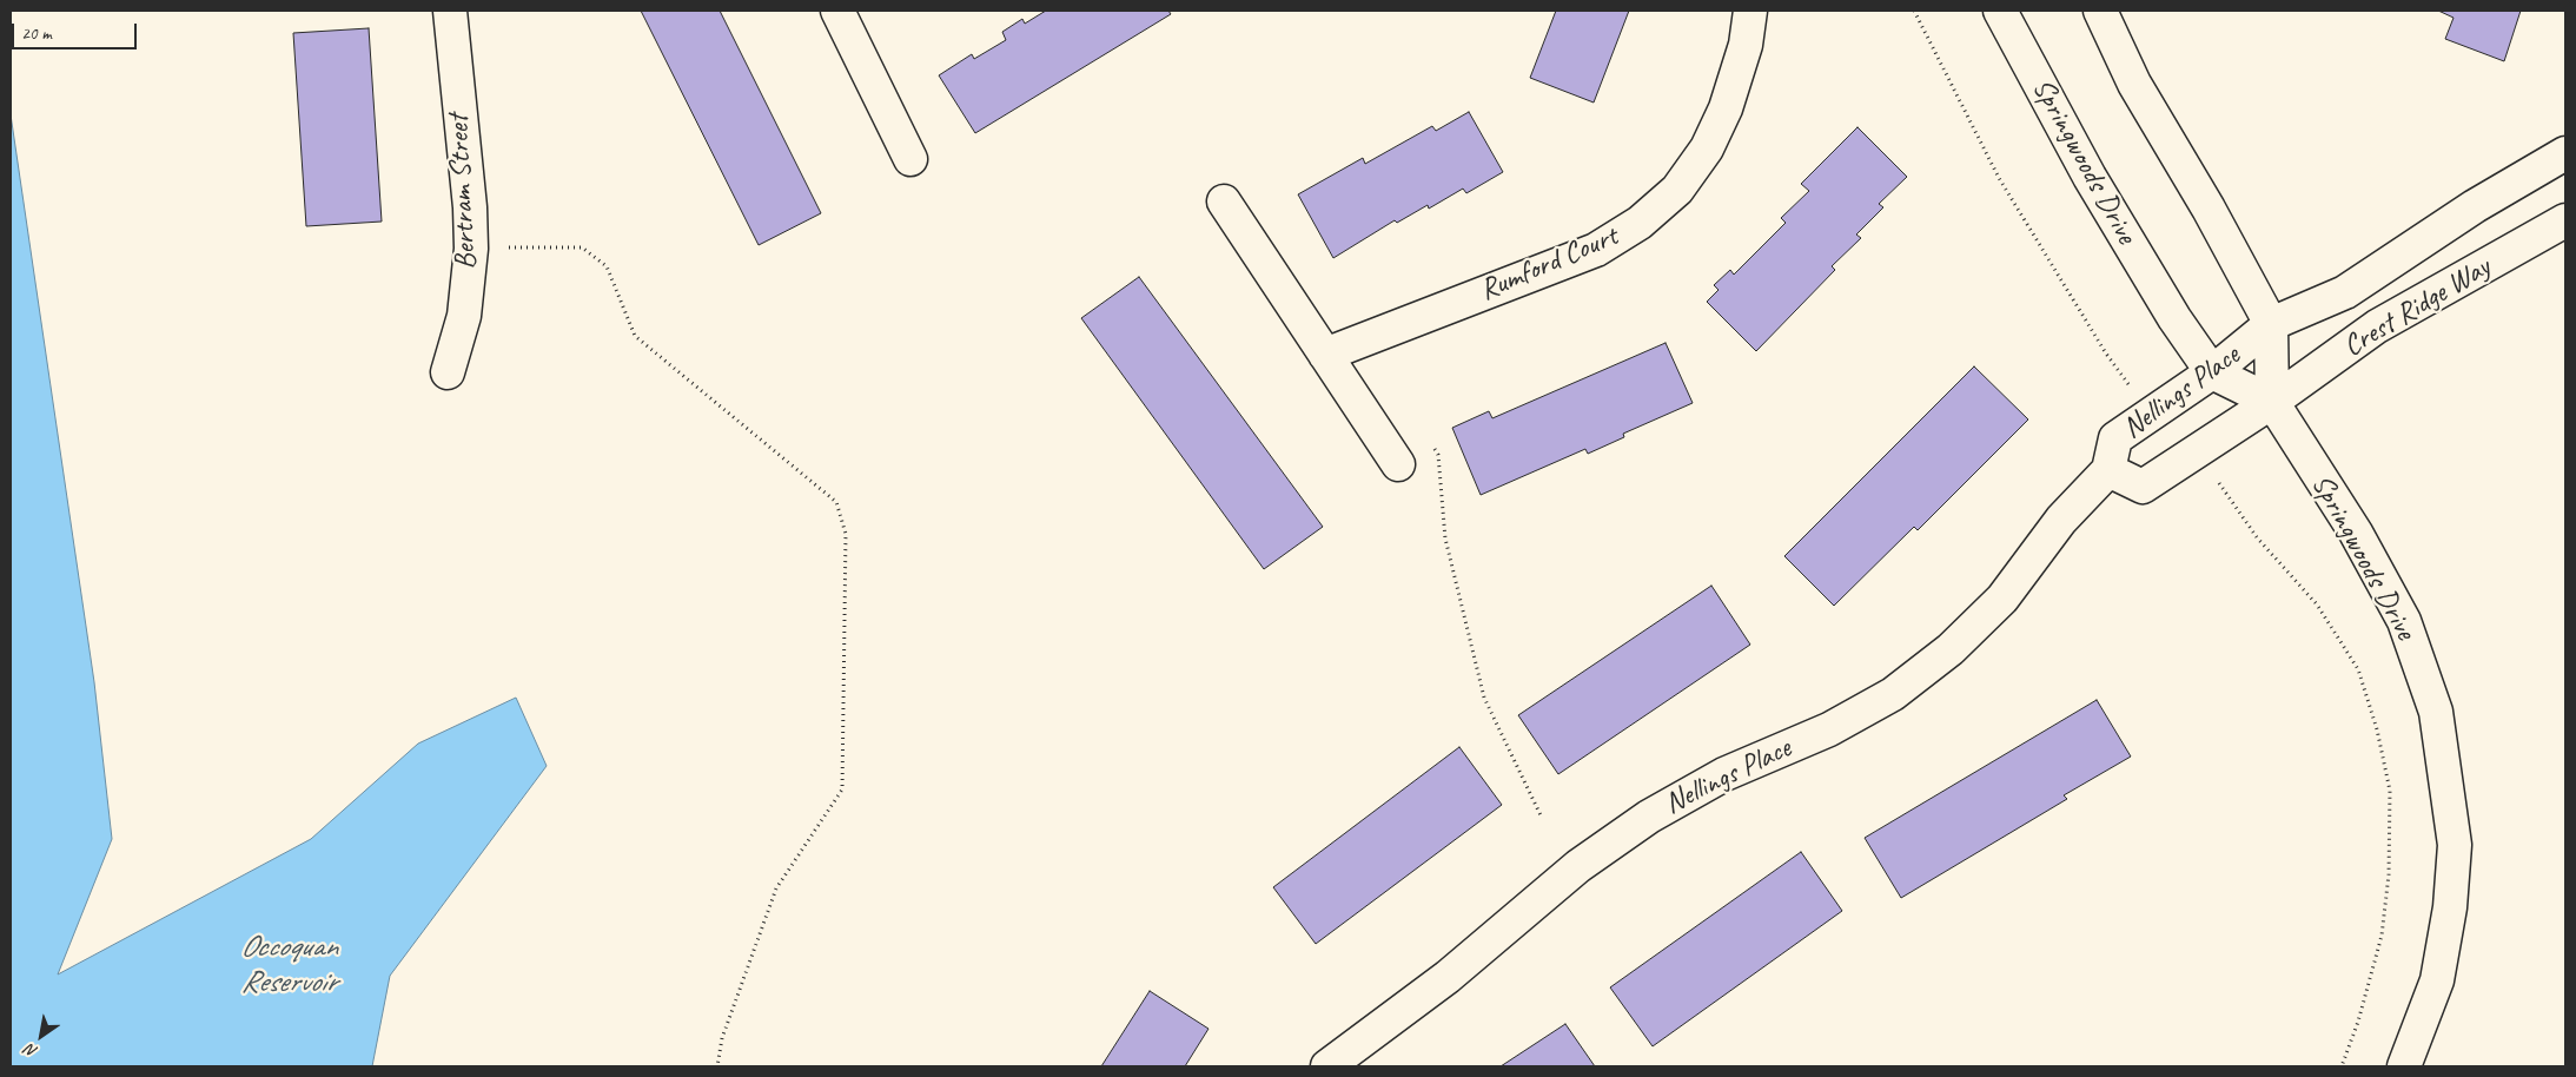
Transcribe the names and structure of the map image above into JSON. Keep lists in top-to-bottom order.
{
  "streets": {
    "street": [
      "Springwoods Drive",
      "Bertram Street",
      "Rumford Court",
      "Crest Ridge Way",
      "Nellings Place"
    ]
  },
  "crossings": [
    ["Springwoods Drive", "Crest Ridge Way"],
    ["Springwoods Drive", "Nellings Place"],
    ["Crest Ridge Way", "Nellings Place"]
  ],
  "water": ["Occoquan Reservoir"],
  "scale_bar": "20 m",
  "north": "bottom left"
}
